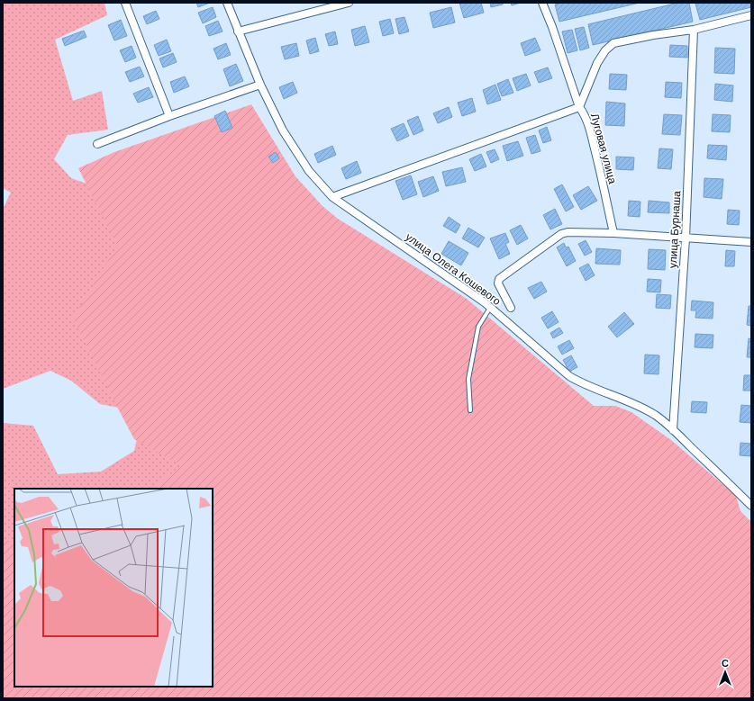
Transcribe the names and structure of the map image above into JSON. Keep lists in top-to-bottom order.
{
  "streets": {
    "street": ["Луговая улица", "улица Бурнаша", "улица Олега Кошевого"]
  },
  "crossings": [
    ["Луговая улица", "улица Олега Кошевого"],
    ["улица Бурнаша", "улица Олега Кошевого"]
  ],
  "north": "top"
}
